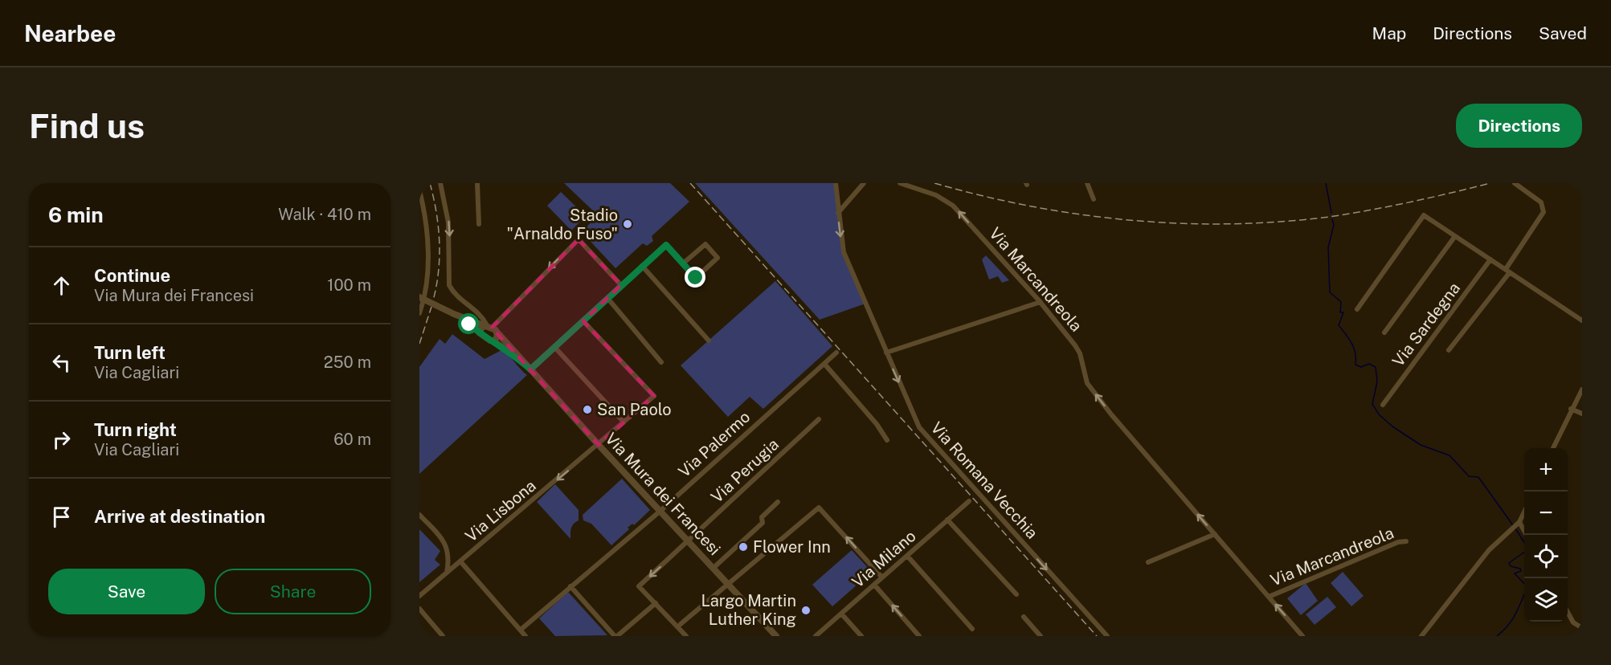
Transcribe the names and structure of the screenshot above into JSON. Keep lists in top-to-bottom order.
{
  "streets": {
    "street": [
      "Via Marcandreola",
      "Via Sardegna",
      "Via Palermo",
      "Via Perugia",
      "Via Romana Vecchia",
      "Via Mura dei Francesi",
      "Via Lisbona",
      "Via Milano"
    ]
  },
  "crossings": [
    ["Via Palermo", "Via Mura dei Francesi"],
    ["Via Perugia", "Via Mura dei Francesi"],
    ["Via Mura dei Francesi", "Via Lisbona"]
  ],
  "one_way": ["Via Marcandreola", "Via Romana Vecchia", "Via Lisbona"],
  "places": [
    "Stadio \"Arnaldo Fuso\"",
    "San Paolo",
    "Flower Inn",
    "Largo Martin Luther King"
  ],
  "page": {
    "header": "Nearbee",
    "nav": ["Map", "Directions", "Saved"],
    "buttons": [
      "Directions",
      ["Save", "Share"]
    ],
    "title": "Find us",
    "heading": ["6 min", "Walk · 410 m"],
    "list": [
      ["Continue", "Via Mura dei Francesi", "100 m"],
      ["Turn left", "Via Cagliari", "250 m"],
      ["Turn right", "Via Cagliari", "60 m"],
      "Arrive at destination"
    ],
    "map_buttons": ["+", "−"]
  }
}
